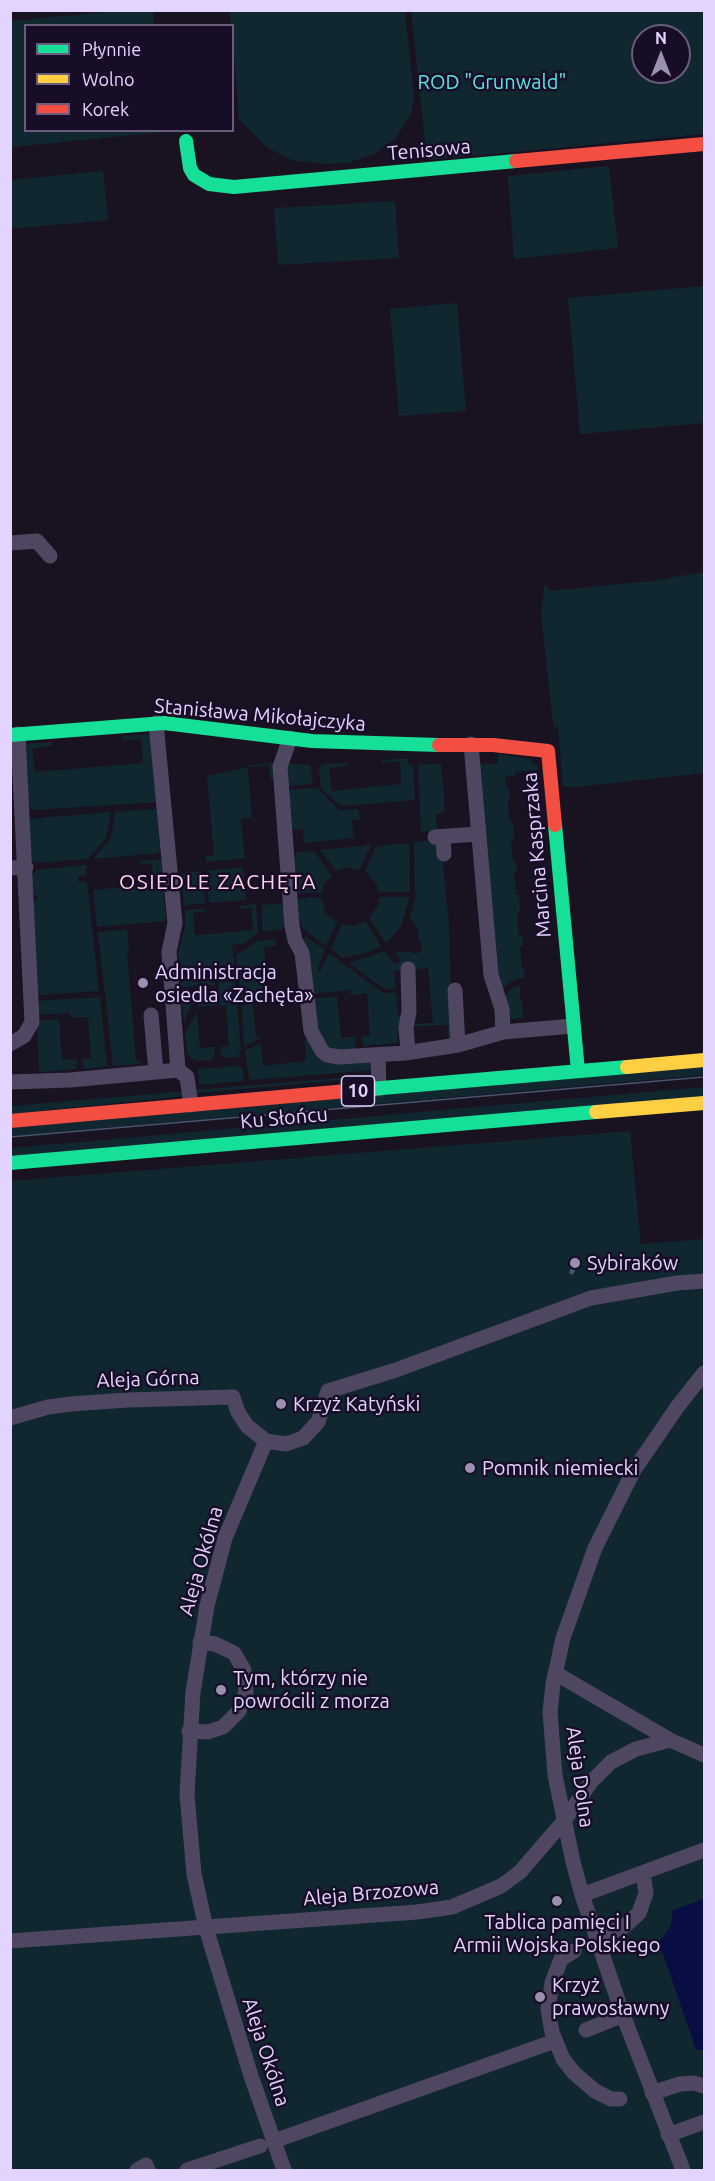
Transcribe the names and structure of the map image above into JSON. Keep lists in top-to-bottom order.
{
  "streets": {
    "street": [
      "Tenisowa",
      "Stanisława Mikołajczyka",
      "Marcina Kasprzaka",
      "10",
      "Ku Słońcu",
      "Aleja Górna",
      "Aleja Okólna",
      "Aleja Dolna",
      "Aleja Brzozowa"
    ]
  },
  "crossings": [
    ["Stanisława Mikołajczyka", "Marcina Kasprzaka"],
    ["Marcina Kasprzaka", "Ku Słońcu"],
    ["Aleja Górna", "Aleja Okólna"],
    ["Aleja Okólna", "Aleja Brzozowa"],
    ["Aleja Dolna", "Aleja Brzozowa"]
  ],
  "districts": ["OSIEDLE ZACHĘTA"],
  "parks": ["ROD \"Grunwald\""],
  "places": [
    "Administracja osiedla «Zachęta»",
    "Sybiraków",
    "Krzyż Katyński",
    "Pomnik niemiecki",
    "Tym, którzy nie powrócili z morza",
    "Tablica pamięci I Armii Wojska Polskiego",
    "Krzyż prawosławny"
  ],
  "legend": ["Płynnie", "Wolno", "Korek"],
  "north": "top"
}
